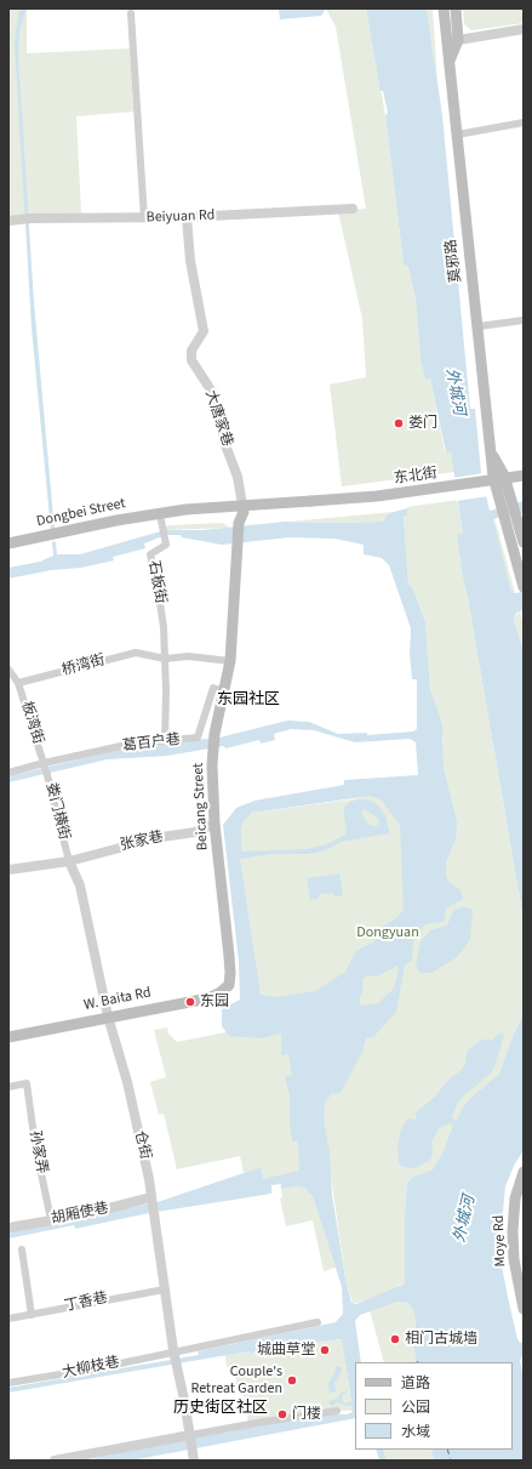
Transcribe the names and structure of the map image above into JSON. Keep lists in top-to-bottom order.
{
  "streets": {
    "main road": [
      "莫邪路",
      "东北街",
      "Dongbei Street",
      "Beicang Street",
      "W. Baita Rd",
      "Moye Rd"
    ],
    "street": [
      "Beiyuan Rd",
      "大唐家巷",
      "石板街",
      "桥湾街",
      "板湾街",
      "葛百户巷",
      "娄门横街",
      "张家巷",
      "仓街",
      "孙家弄",
      "胡厢使巷",
      "丁香巷",
      "大柳枝巷"
    ]
  },
  "crossings": [
    ["Beiyuan Rd", "大唐家巷"],
    ["大唐家巷", "Dongbei Street"],
    ["大唐家巷", "Beicang Street"],
    ["东北街", "Dongbei Street"],
    ["Dongbei Street", "石板街"],
    ["Dongbei Street", "Beicang Street"],
    ["石板街", "桥湾街"],
    ["桥湾街", "板湾街"],
    ["桥湾街", "Beicang Street"],
    ["板湾街", "葛百户巷"],
    ["板湾街", "娄门横街"],
    ["葛百户巷", "Beicang Street"],
    ["葛百户巷", "娄门横街"],
    ["Beicang Street", "张家巷"],
    ["Beicang Street", "W. Baita Rd"],
    ["娄门横街", "张家巷"],
    ["娄门横街", "仓街"],
    ["张家巷", "仓街"],
    ["W. Baita Rd", "仓街"],
    ["仓街", "胡厢使巷"],
    ["仓街", "丁香巷"],
    ["仓街", "大柳枝巷"],
    ["孙家弄", "胡厢使巷"]
  ],
  "districts": ["东园社区", "历史街区社区"],
  "water": ["外城河"],
  "parks": ["Dongyuan"],
  "places": [
    "娄门",
    "东园",
    "相门古城墙",
    "城曲草堂",
    "Couple's Retreat Garden",
    "门楼"
  ],
  "legend": ["道路", "公园", "水域"]
}
